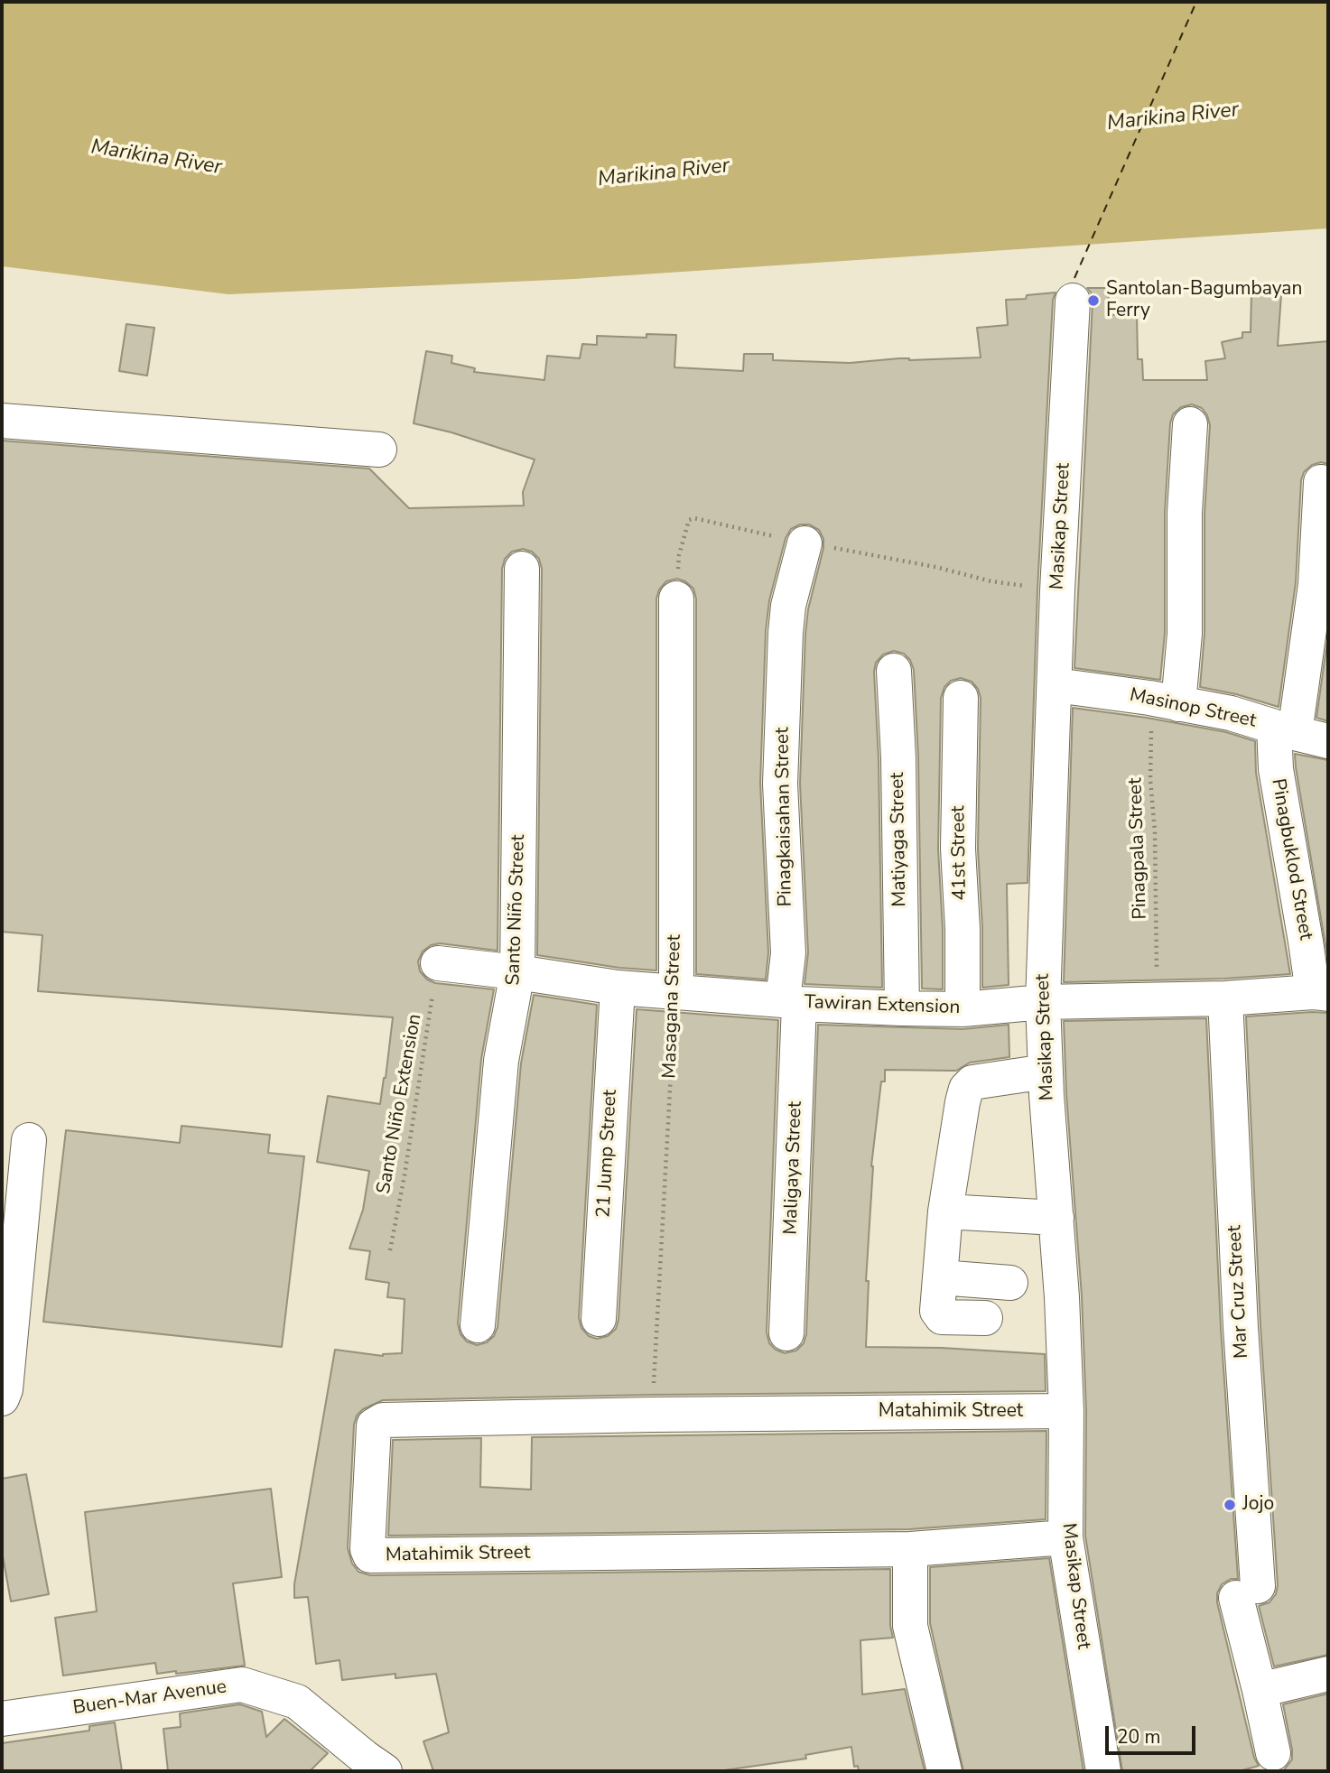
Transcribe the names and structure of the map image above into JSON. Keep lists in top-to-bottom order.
{
  "streets": {
    "street": [
      "Masikap Street",
      "Masinop Street",
      "Pinagkaisahan Street",
      "Matiyaga Street",
      "41st Street",
      "Pinagbuklod Street",
      "Santo Niño Street",
      "Tawiran Extension",
      "Masagana Street",
      "21 Jump Street",
      "Maligaya Street",
      "Mar Cruz Street",
      "Matahimik Street",
      "Buen-Mar Avenue"
    ],
    "path": ["Pinagpala Street", "Santo Niño Extension"]
  },
  "crossings": [
    ["Masikap Street", "Masinop Street"],
    ["Masikap Street", "Tawiran Extension"],
    ["Masikap Street", "Matahimik Street"],
    ["Masinop Street", "Pinagpala Street"],
    ["Masinop Street", "Pinagbuklod Street"],
    ["Pinagkaisahan Street", "Tawiran Extension"],
    ["Pinagkaisahan Street", "Maligaya Street"],
    ["Matiyaga Street", "Tawiran Extension"],
    ["Pinagpala Street", "Tawiran Extension"],
    ["41st Street", "Tawiran Extension"],
    ["Pinagbuklod Street", "Tawiran Extension"],
    ["Santo Niño Street", "Tawiran Extension"],
    ["Tawiran Extension", "Masagana Street"],
    ["Tawiran Extension", "Santo Niño Extension"],
    ["Tawiran Extension", "21 Jump Street"],
    ["Tawiran Extension", "Maligaya Street"],
    ["Tawiran Extension", "Mar Cruz Street"],
    ["Masagana Street", "Matahimik Street"]
  ],
  "water": ["Marikina River"],
  "places": ["Santolan-Bagumbayan Ferry", "Jojo"],
  "scale_bar": "20 m"
}
